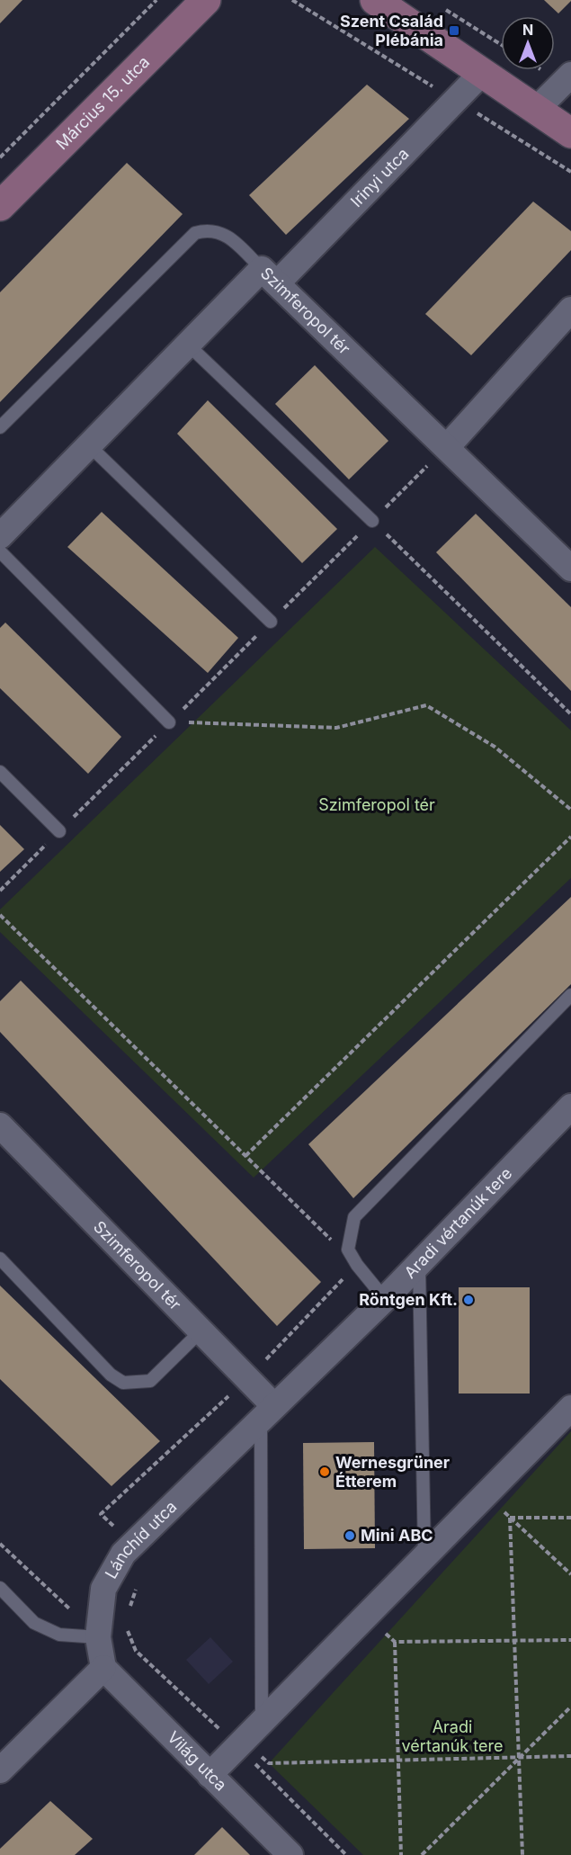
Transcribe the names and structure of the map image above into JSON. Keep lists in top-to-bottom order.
{
  "streets": {
    "street": [
      "Március 15. utca",
      "Irinyi utca",
      "Szimferopol tér",
      "Aradi vértanúk tere",
      "Lánchíd utca",
      "Világ utca"
    ]
  },
  "crossings": [
    ["Irinyi utca", "Szimferopol tér"],
    ["Szimferopol tér", "Aradi vértanúk tere"],
    ["Szimferopol tér", "Lánchíd utca"],
    ["Aradi vértanúk tere", "Lánchíd utca"],
    ["Lánchíd utca", "Világ utca"]
  ],
  "parks": ["Szimferopol tér", "Aradi vértanúk tere"],
  "places": {
    "transit": ["Szent Család Plébánia"],
    "other": ["Röntgen Kft.", "Wernesgrüner Étterem", "Mini ABC"]
  },
  "north": "top"
}
